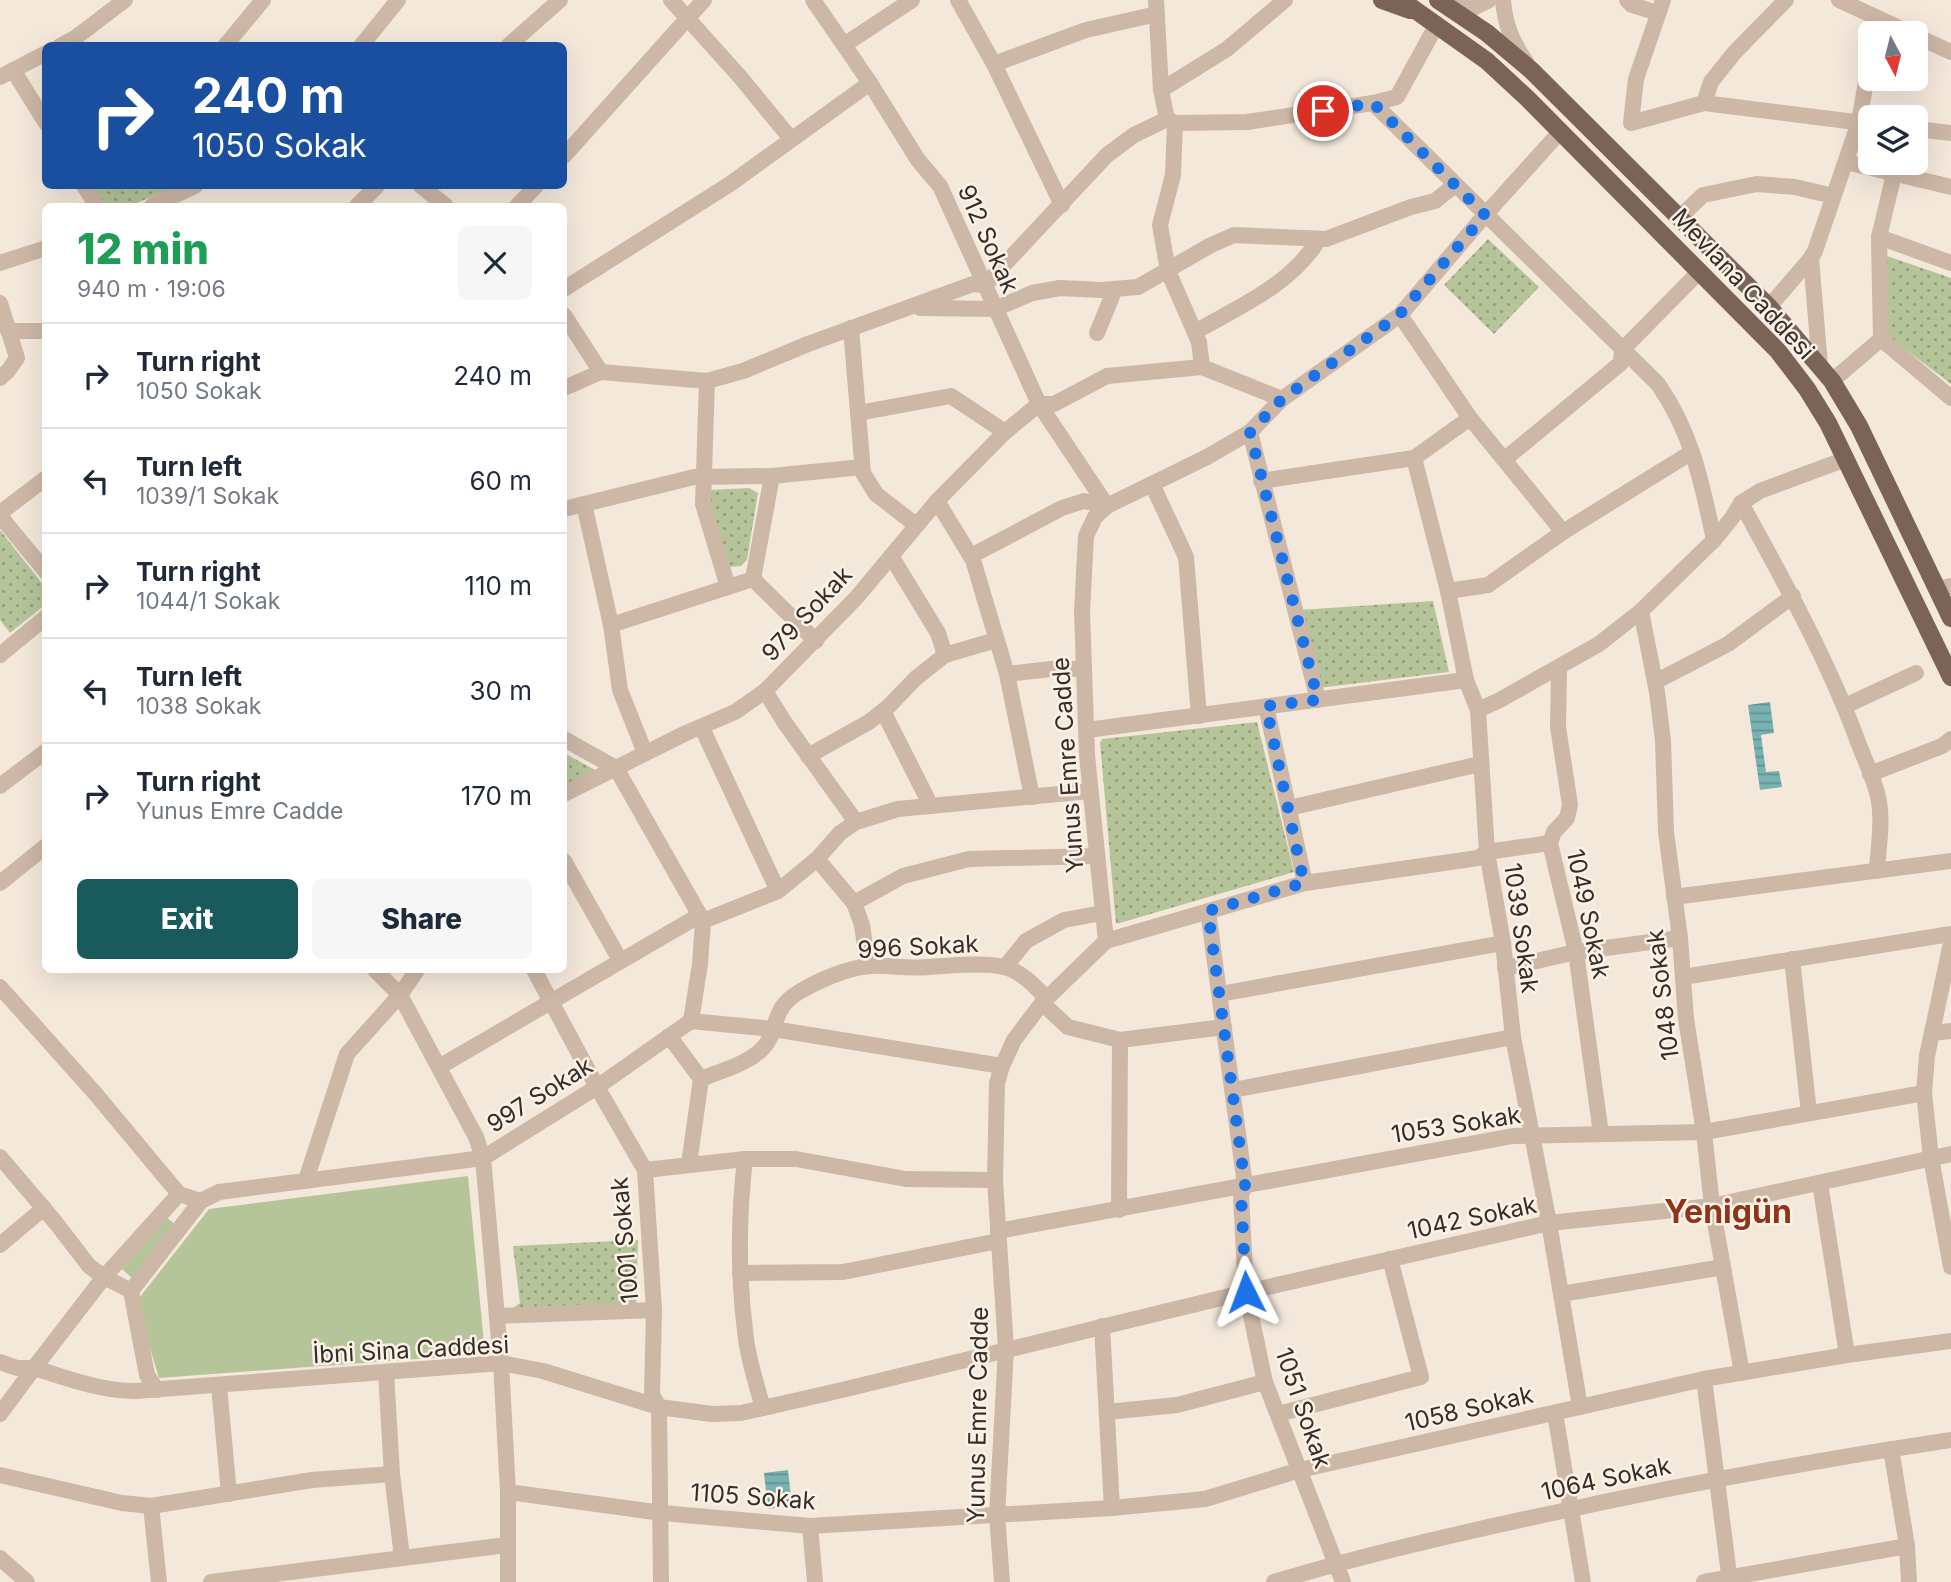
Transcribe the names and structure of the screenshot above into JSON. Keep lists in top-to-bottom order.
{
  "streets": {
    "main road": ["Mevlana Caddesi"],
    "street": [
      "912 Sokak",
      "979 Sokak",
      "Yunus Emre Cadde",
      "1049 Sokak",
      "1039 Sokak",
      "996 Sokak",
      "1048 Sokak",
      "997 Sokak",
      "1053 Sokak",
      "1042 Sokak",
      "1001 Sokak",
      "İbni Sina Caddesi",
      "1051 Sokak",
      "1058 Sokak",
      "1064 Sokak",
      "1105 Sokak"
    ]
  },
  "crossings": [
    ["912 Sokak", "979 Sokak"],
    ["912 Sokak", "Yunus Emre Cadde"],
    ["Mevlana Caddesi", "Yunus Emre Cadde"],
    ["Yunus Emre Cadde", "996 Sokak"],
    ["Yunus Emre Cadde", "1053 Sokak"],
    ["Yunus Emre Cadde", "1042 Sokak"],
    ["Yunus Emre Cadde", "İbni Sina Caddesi"],
    ["Yunus Emre Cadde", "1058 Sokak"],
    ["Yunus Emre Cadde", "1105 Sokak"],
    ["1049 Sokak", "1053 Sokak"],
    ["1039 Sokak", "1053 Sokak"],
    ["1039 Sokak", "1042 Sokak"],
    ["1039 Sokak", "1058 Sokak"],
    ["1048 Sokak", "1053 Sokak"],
    ["1048 Sokak", "1042 Sokak"],
    ["1048 Sokak", "1058 Sokak"],
    ["997 Sokak", "1001 Sokak"],
    ["1053 Sokak", "1051 Sokak"],
    ["1042 Sokak", "İbni Sina Caddesi"],
    ["1042 Sokak", "1051 Sokak"],
    ["1001 Sokak", "İbni Sina Caddesi"],
    ["1001 Sokak", "1105 Sokak"],
    ["1051 Sokak", "1058 Sokak"],
    ["1051 Sokak", "1064 Sokak"],
    ["1058 Sokak", "1105 Sokak"]
  ],
  "districts": ["Yenigün"],
  "north": "bottom",
  "page": {
    "turn": ["240 m", "1050 Sokak"],
    "heading": ["12 min", "940 m · 19:06"],
    "list": [
      {
        "name": "Turn right",
        "note": "1050 Sokak",
        "value": "240 m"
      },
      {
        "name": "Turn left",
        "note": "1039/1 Sokak",
        "value": "60 m"
      },
      {
        "name": "Turn right",
        "note": "1044/1 Sokak",
        "value": "110 m"
      },
      {
        "name": "Turn left",
        "note": "1038 Sokak",
        "value": "30 m"
      },
      {
        "name": "Turn right",
        "note": "Yunus Emre Cadde",
        "value": "170 m"
      }
    ],
    "buttons": ["Exit", "Share"]
  }
}
